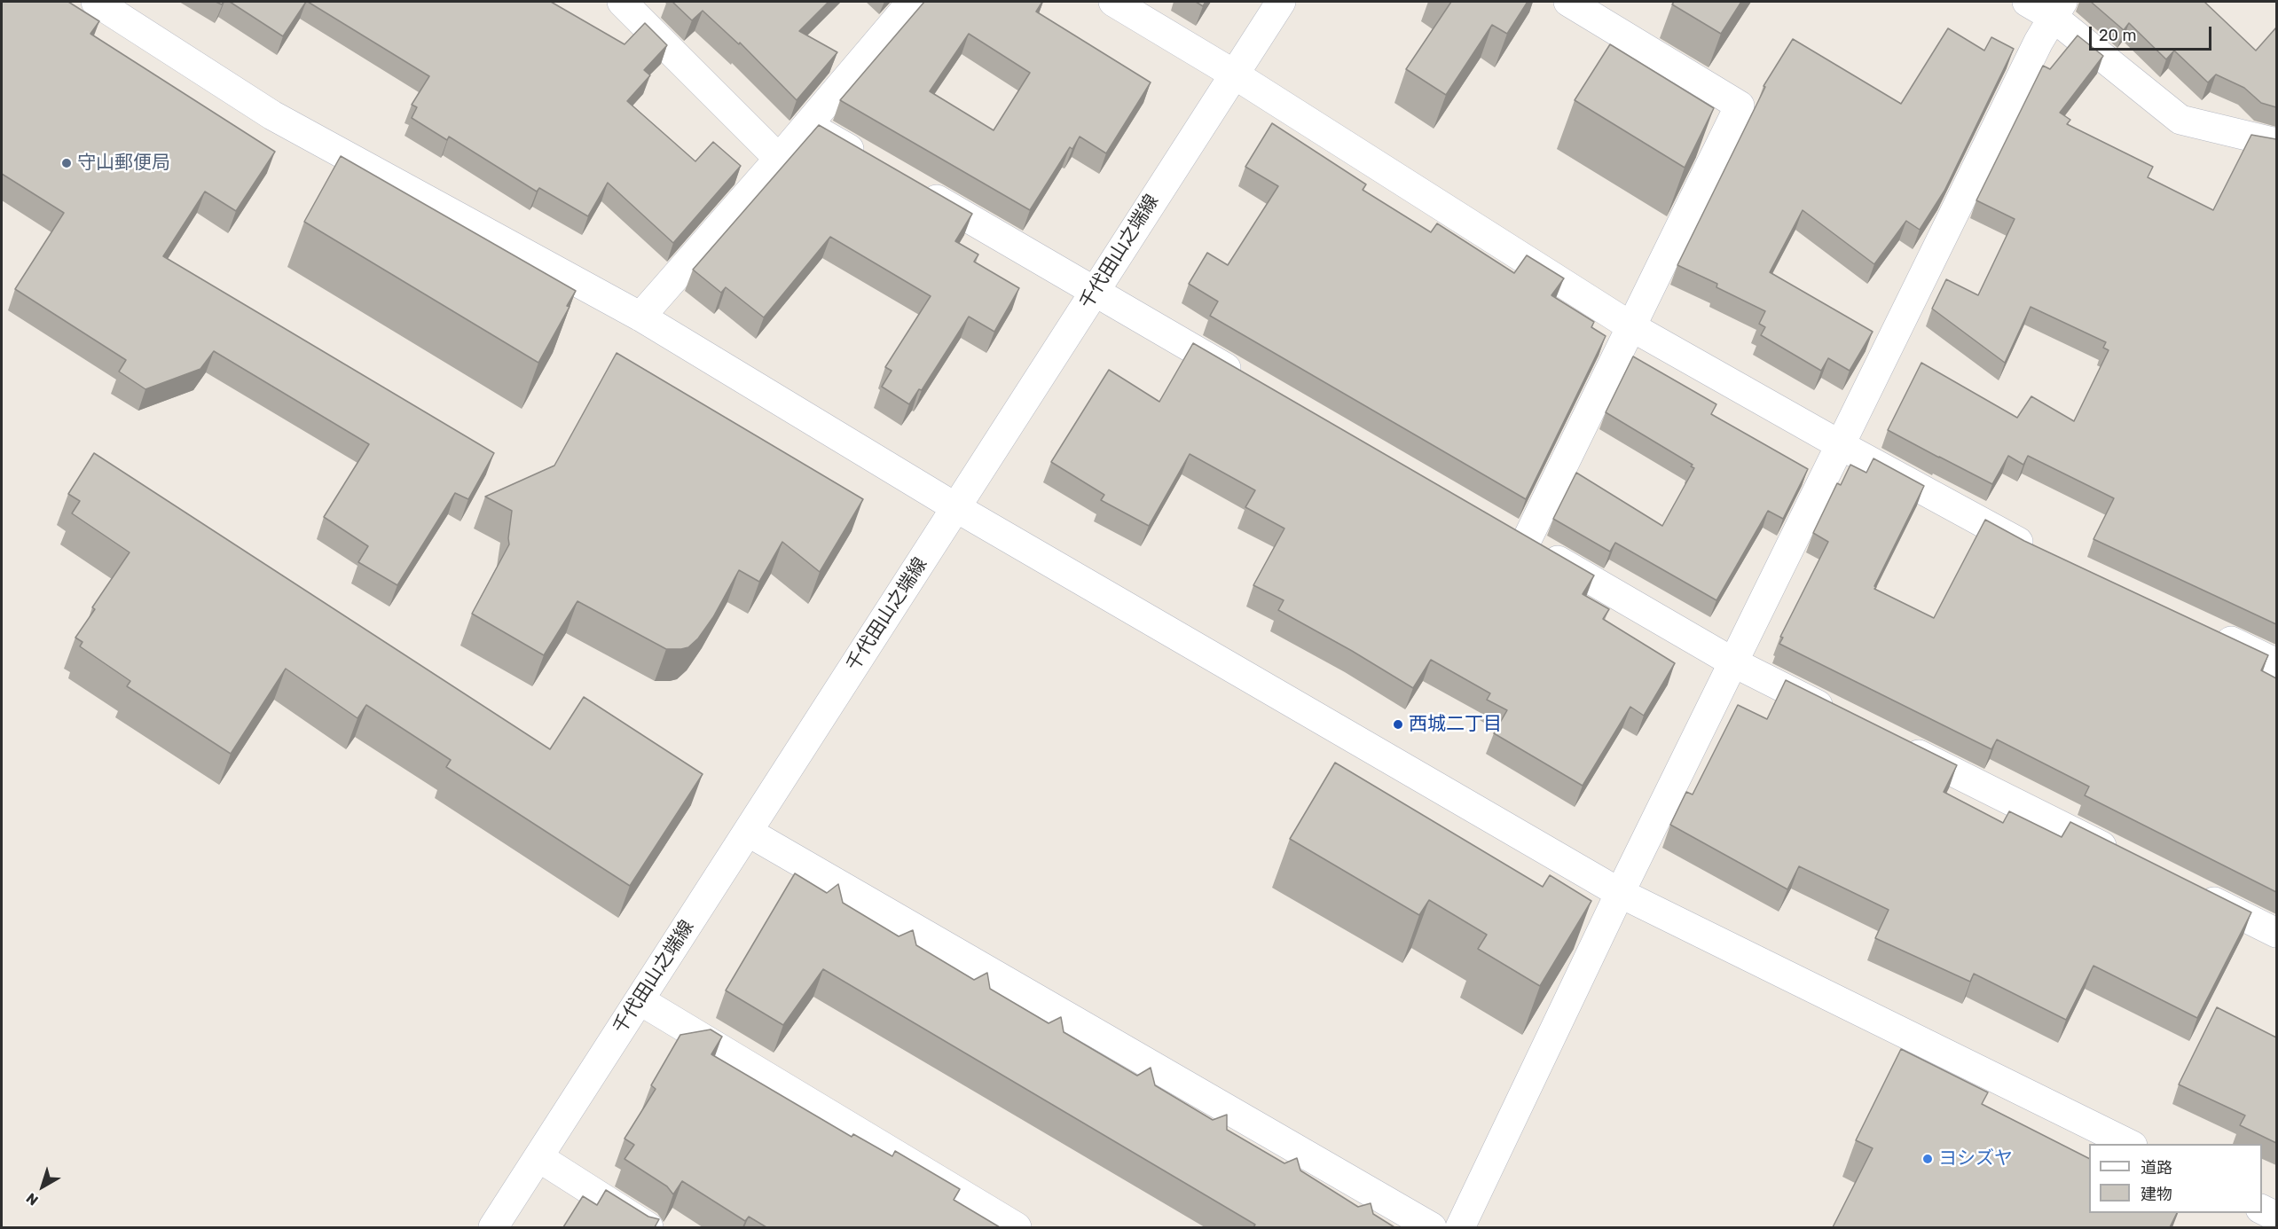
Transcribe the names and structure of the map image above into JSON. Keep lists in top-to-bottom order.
{
  "streets": {
    "street": ["千代田山之端線"]
  },
  "places": ["守山郵便局", "西城二丁目", "ヨシズヤ"],
  "legend": ["道路", "建物"],
  "scale_bar": "20 m",
  "north": "bottom left"
}
